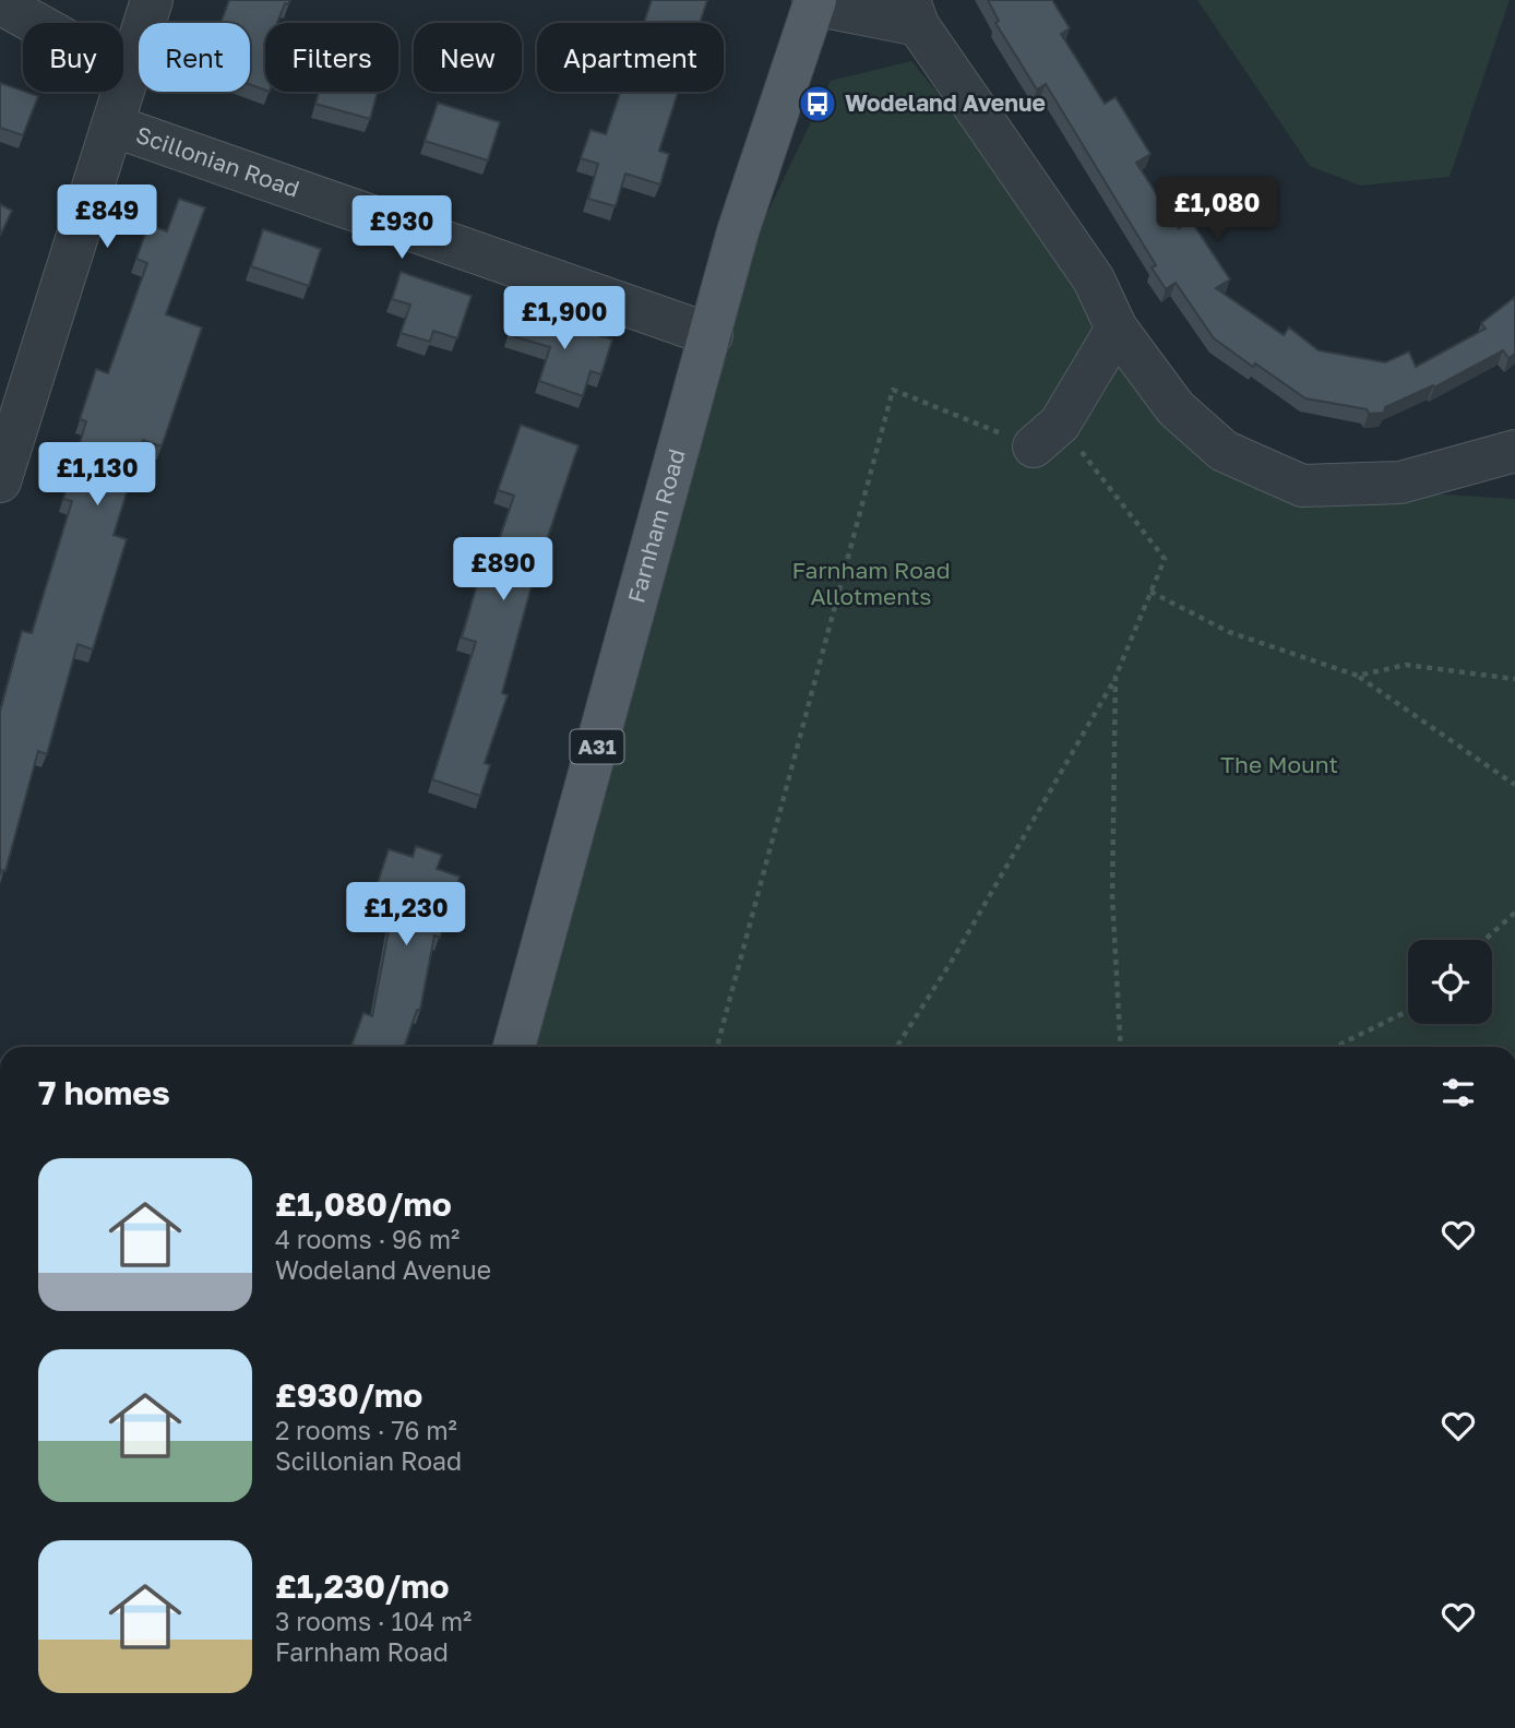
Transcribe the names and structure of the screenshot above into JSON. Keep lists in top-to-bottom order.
{
  "streets": {
    "main road": ["Farnham Road", "A31"],
    "street": ["Scillonian Road"]
  },
  "crossings": [
    ["Scillonian Road", "Farnham Road"]
  ],
  "parks": ["Farnham Road Allotments", "The Mount"],
  "places": {
    "bus stop": ["Wodeland Avenue"]
  },
  "page": {
    "chip": [
      "Buy",
      "Rent",
      "Filters",
      "New",
      "Apartment"
    ],
    "price": [
      "£1,080",
      "£849",
      "£930",
      "£1,900",
      "£1,130",
      "£890",
      "£1,230"
    ],
    "heading": "7 homes",
    "list": [
      {
        "name": "£1,080/mo",
        "note": "4 rooms · 96 m² · Wodeland Avenue"
      },
      {
        "name": "£930/mo",
        "note": "2 rooms · 76 m² · Scillonian Road"
      },
      {
        "name": "£1,230/mo",
        "note": "3 rooms · 104 m² · Farnham Road"
      }
    ]
  }
}
